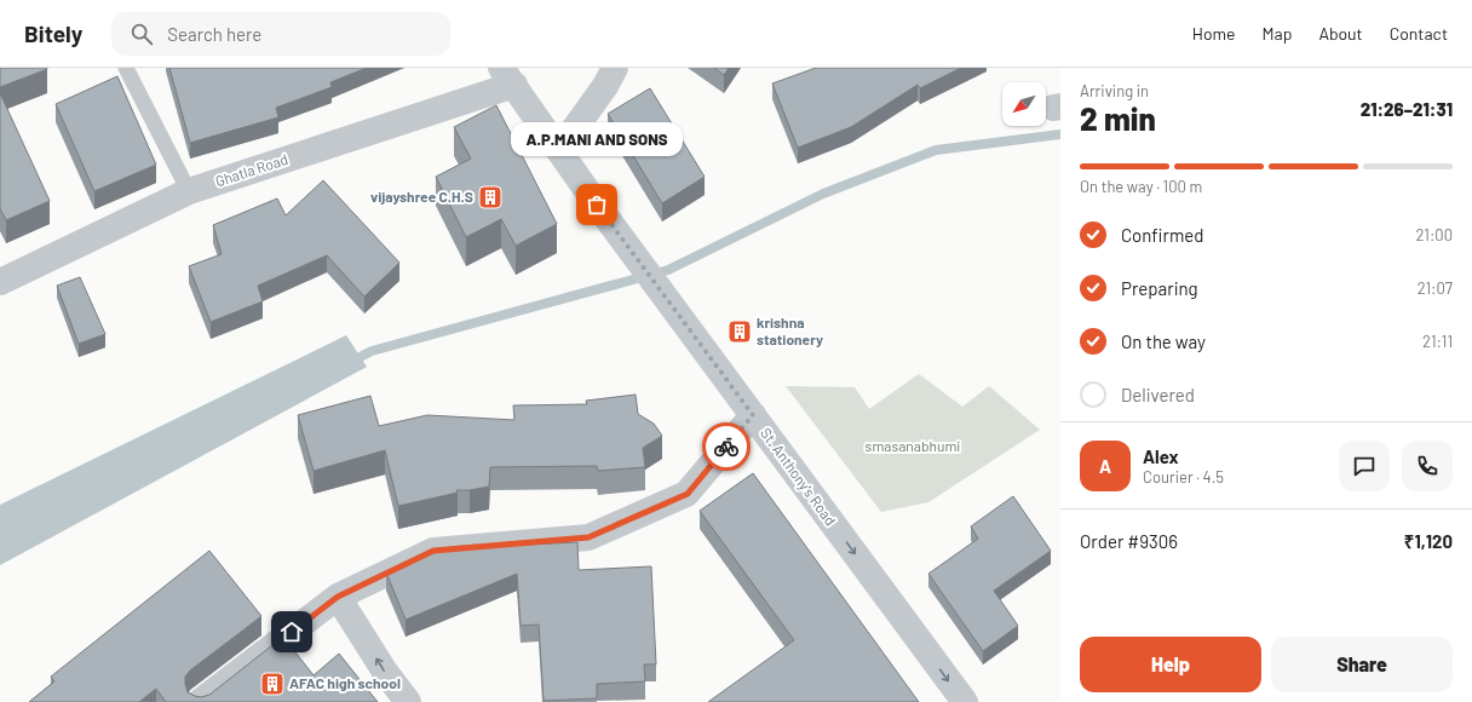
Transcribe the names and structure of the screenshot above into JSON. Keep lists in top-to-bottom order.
{
  "streets": {
    "street": ["Ghatla Road", "St. Anthony's Road"]
  },
  "crossings": [
    ["Ghatla Road", "St. Anthony's Road"]
  ],
  "one_way": ["St. Anthony's Road"],
  "parks": ["smasanabhumi"],
  "places": {
    "building": ["vijayshree C.H.S", "krishna stationery", "AFAC high school"],
    "other": ["A.P.MANI AND SONS"]
  },
  "north": "bottom left",
  "page": {
    "header": "Bitely",
    "search": "Search here",
    "nav": [
      "Home",
      "Map",
      "About",
      "Contact"
    ],
    "heading": ["2 min", "Arriving in", "21:26–21:31"],
    "panel": [
      "Alex",
      "Courier · 4.5",
      "Order #9306",
      "₹1,120"
    ],
    "bubble": "A.P.MANI AND SONS",
    "bar": "On the way · 100 m",
    "list": [
      ["Confirmed", "21:00"],
      ["Preparing", "21:07"],
      ["On the way", "21:11"],
      "Delivered"
    ],
    "round": "A",
    "buttons": ["Help", "Share"]
  }
}
